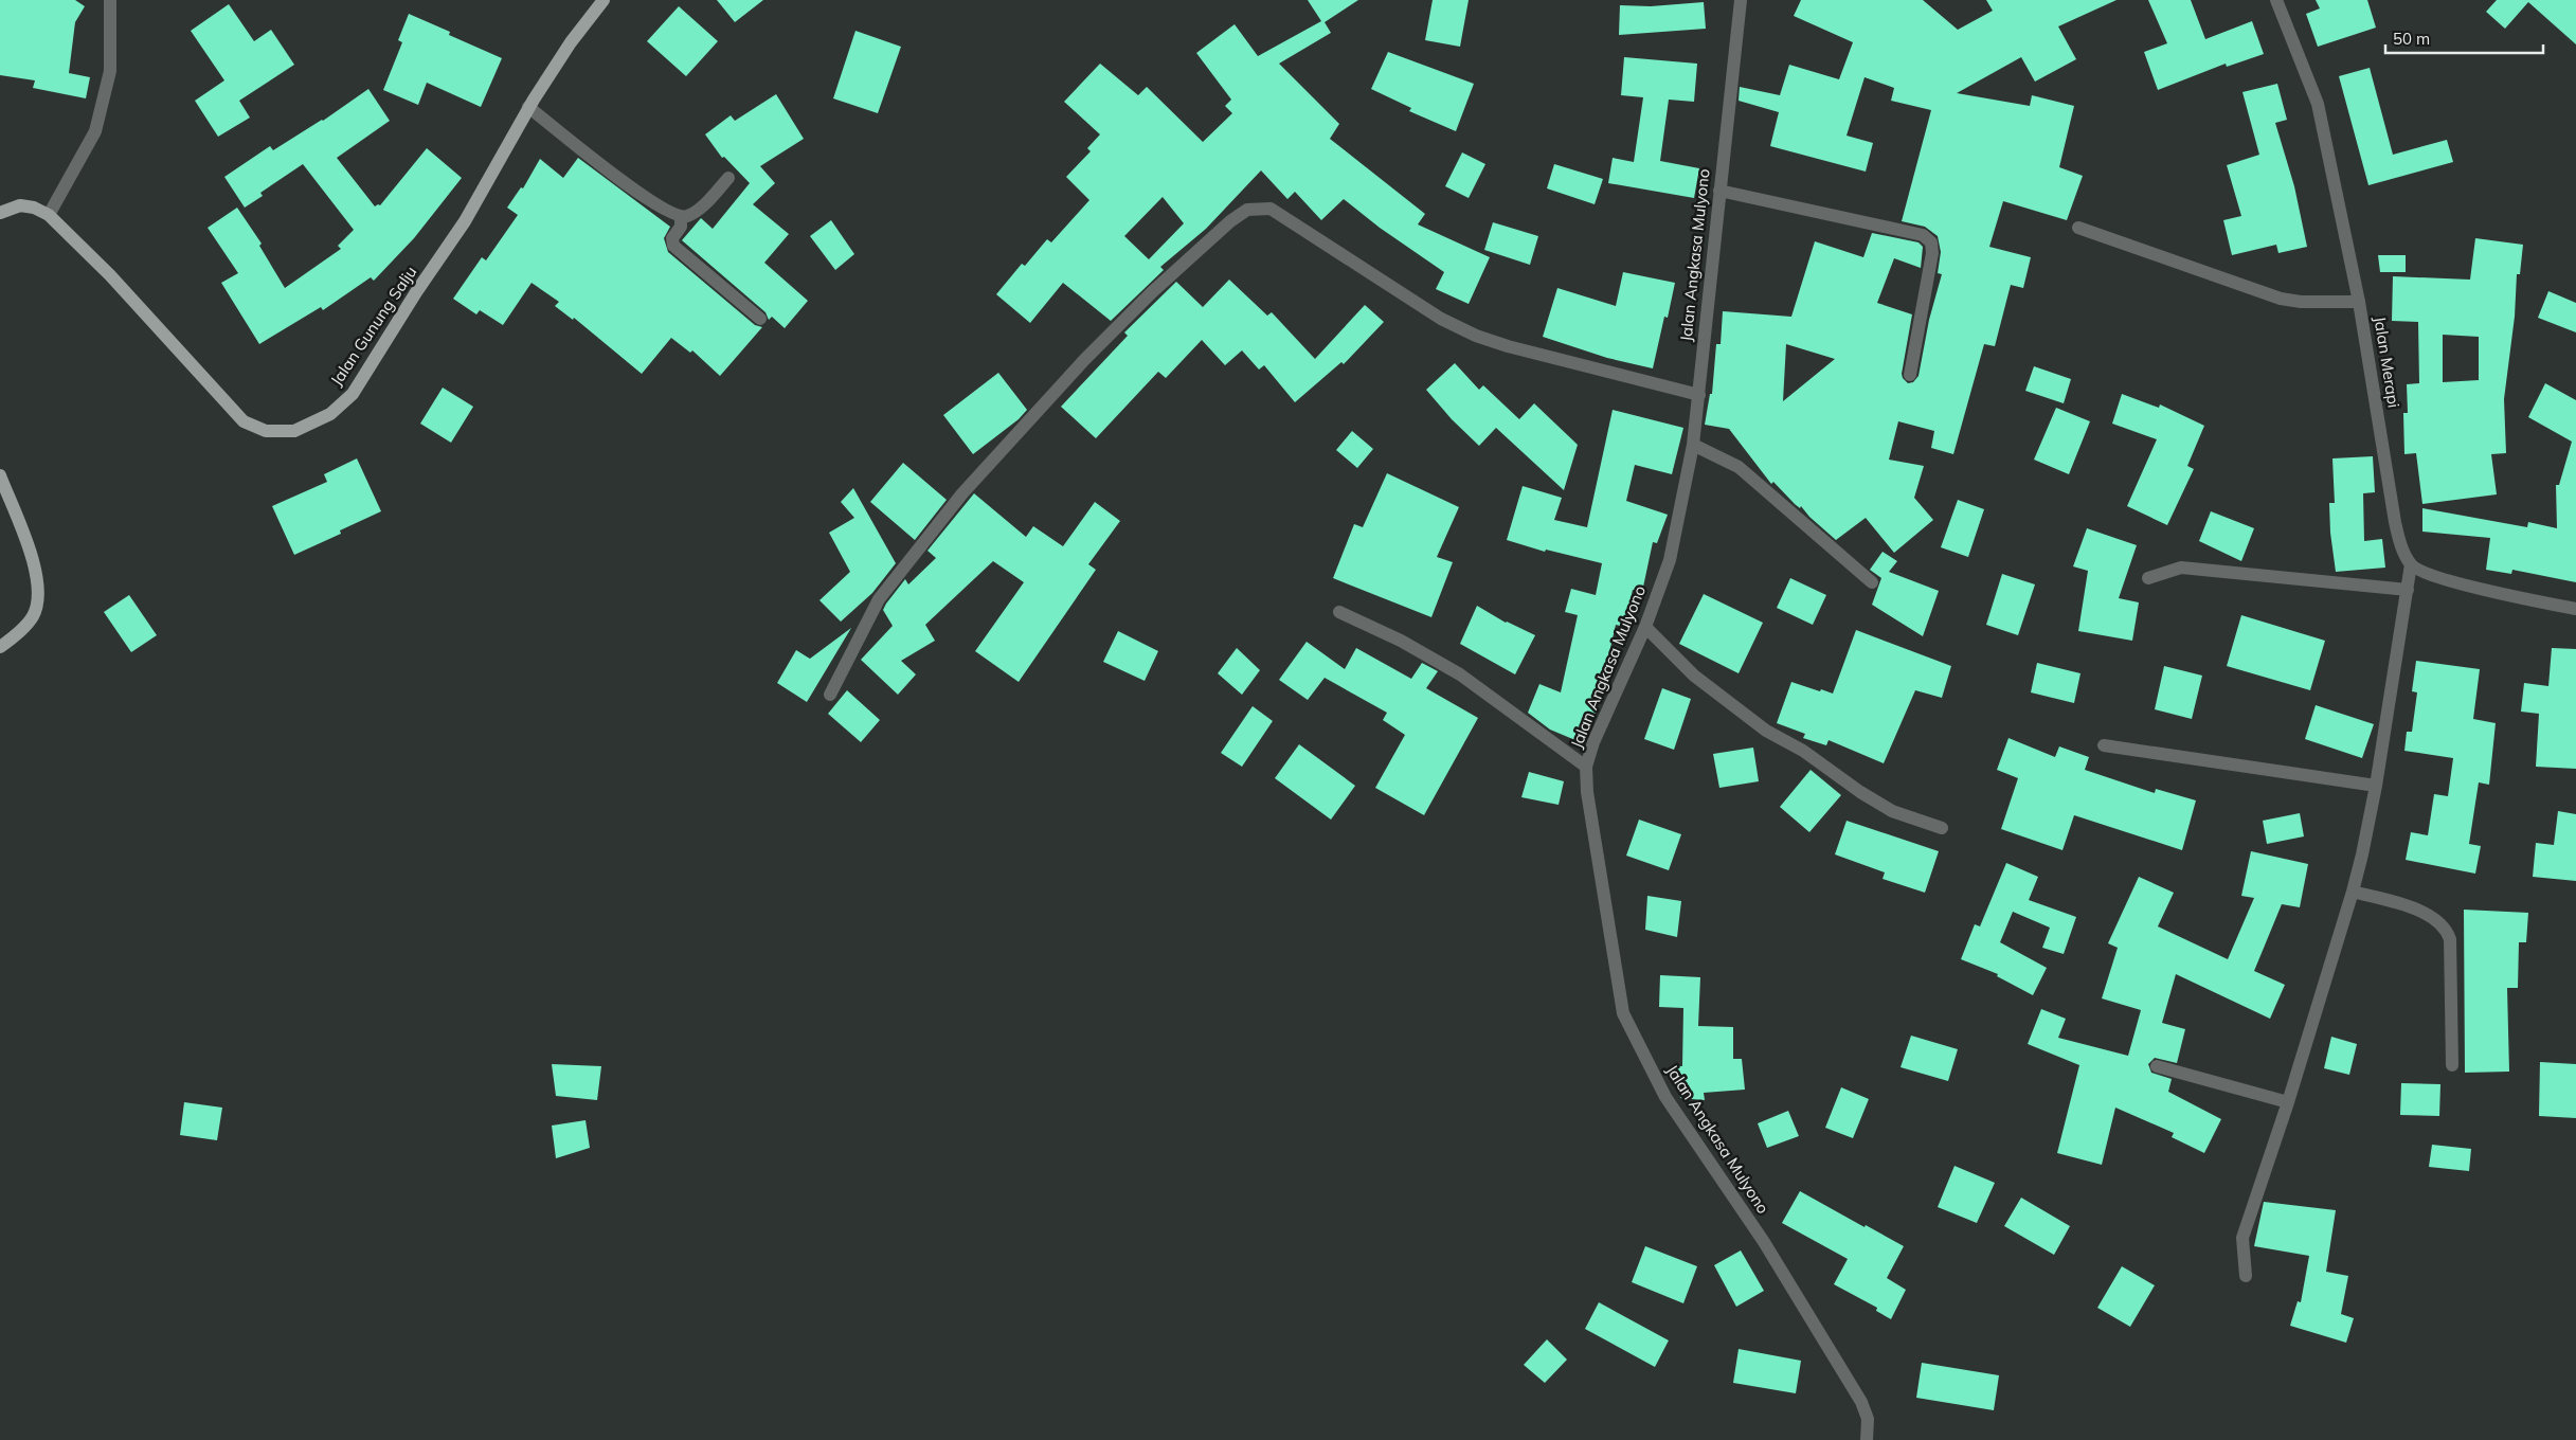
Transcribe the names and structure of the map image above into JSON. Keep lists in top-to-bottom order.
{
  "streets": {
    "main road": ["Jalan Gunung Salju"],
    "street": ["Jalan Angkasa Mulyono", "Jalan Merapi"]
  },
  "scale_bar": "50 m"
}
